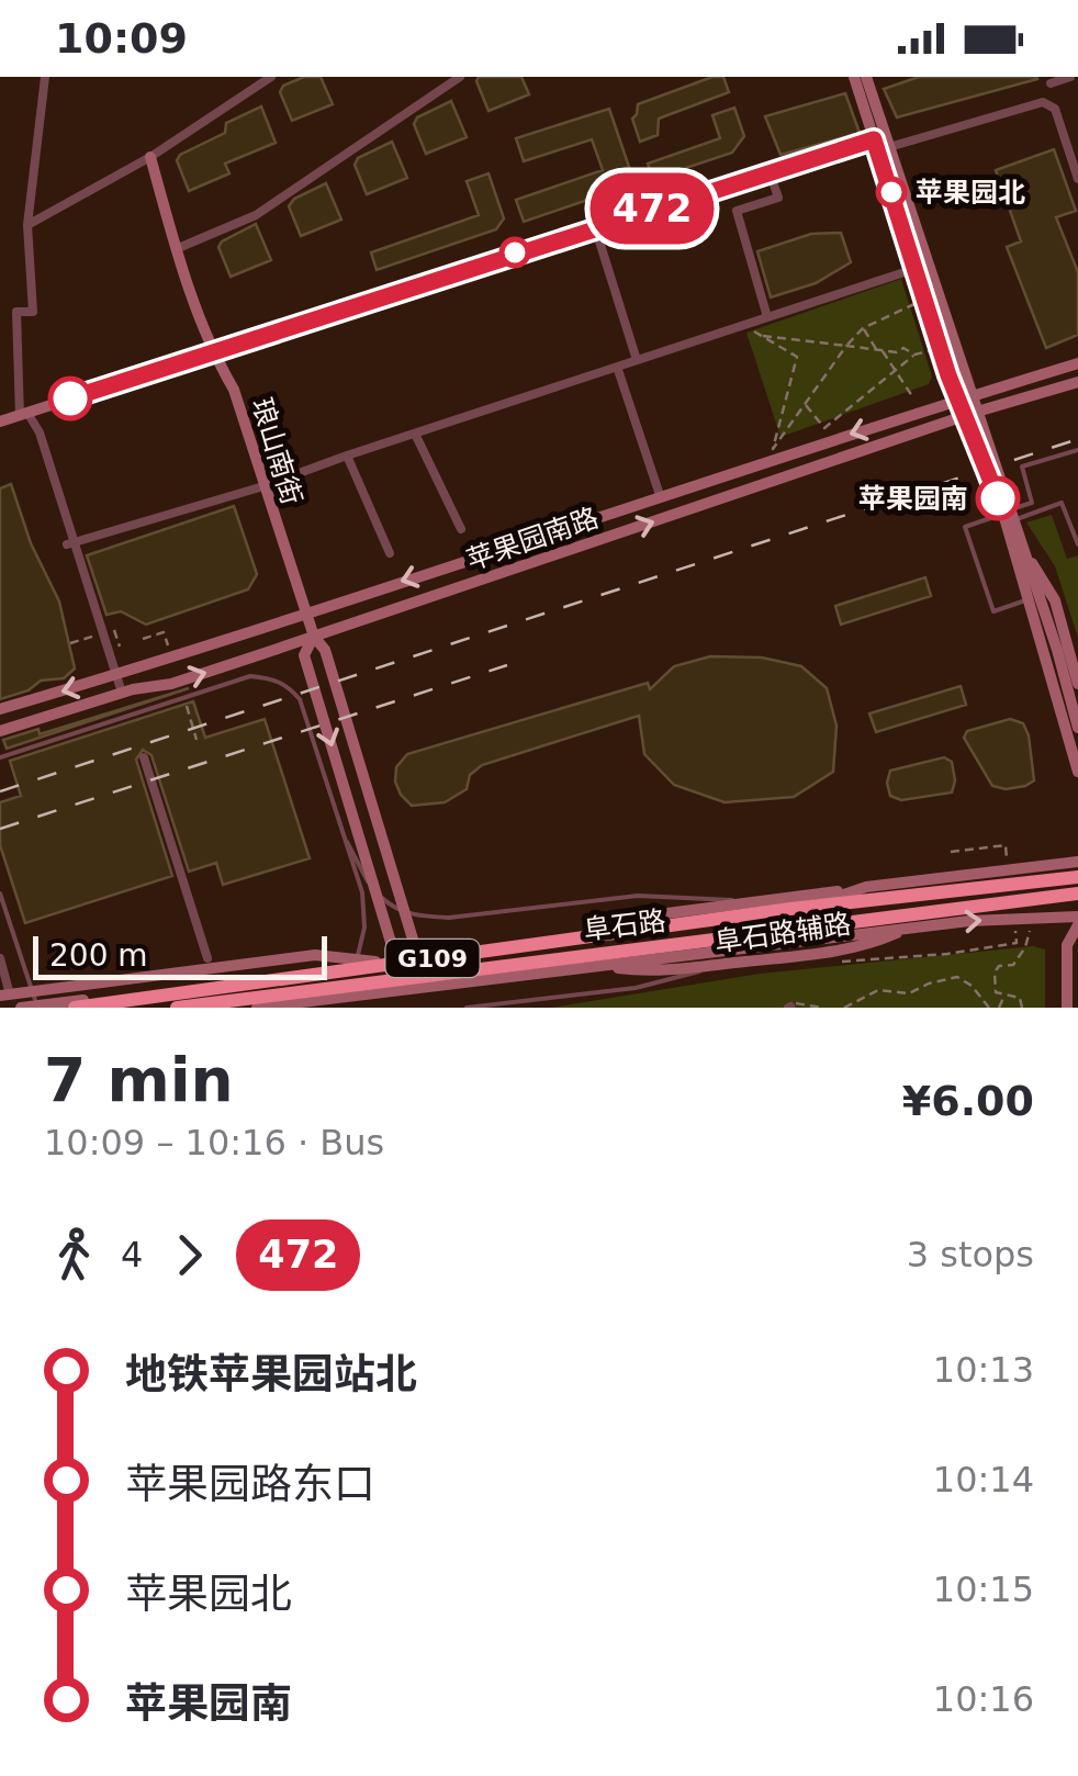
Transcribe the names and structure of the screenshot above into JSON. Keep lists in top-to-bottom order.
{
  "streets": {
    "highway": ["阜石路", "G109"],
    "main road": ["琅山南街", "苹果园南路"]
  },
  "crossings": [
    ["琅山南街", "苹果园南路"],
    ["琅山南街", "阜石路"]
  ],
  "places": ["苹果园北", "苹果园南"],
  "lines": ["bus line 472"],
  "scale_bar": "200 m",
  "page": {
    "status": "10:09",
    "on_map": "472",
    "scale": "200 m",
    "heading": ["7 min", "10:09 – 10:16 · Bus", "¥6.00"],
    "legs": ["4", "472", "3 stops"],
    "list": [
      {
        "name": "地铁苹果园站北",
        "value": "10:13"
      },
      {
        "name": "苹果园路东口",
        "value": "10:14"
      },
      {
        "name": "苹果园北",
        "value": "10:15"
      },
      {
        "name": "苹果园南",
        "value": "10:16"
      }
    ]
  }
}
